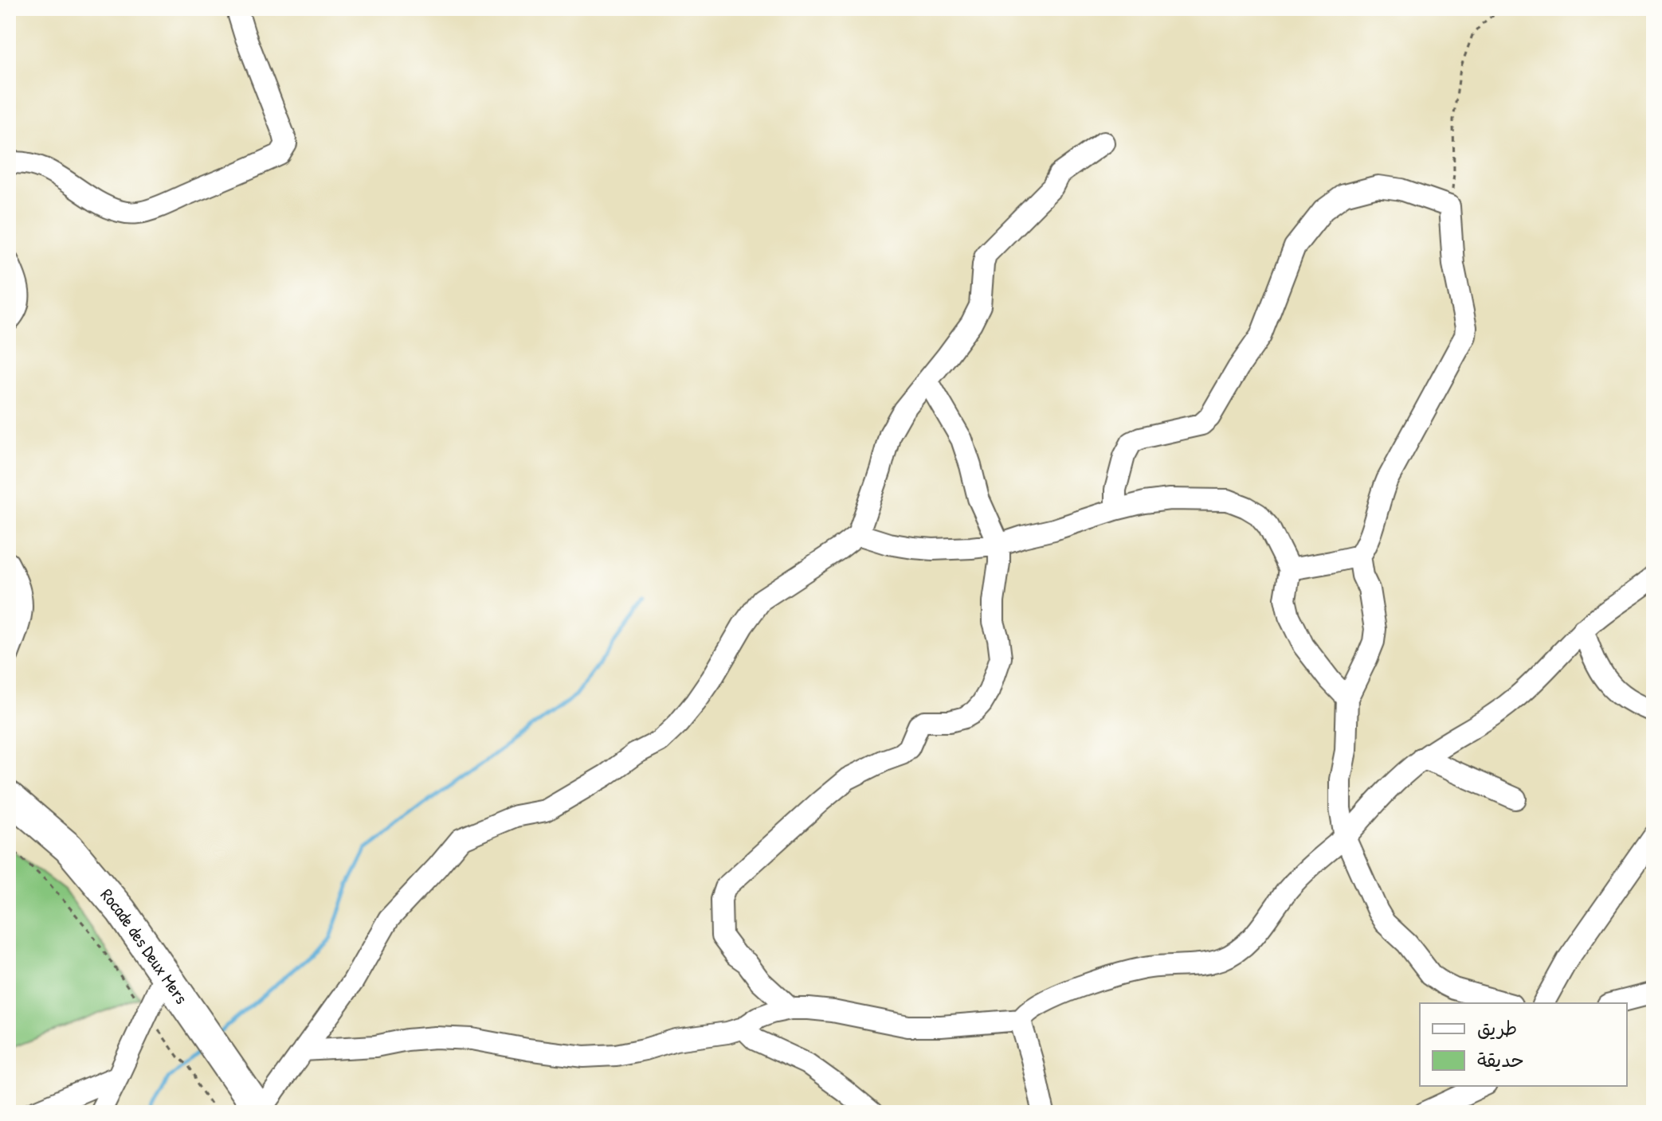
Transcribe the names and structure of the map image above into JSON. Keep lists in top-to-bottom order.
{
  "streets": {
    "highway": ["Rocade des Deux Mers"]
  },
  "legend": ["طريق", "حديقة"]
}
